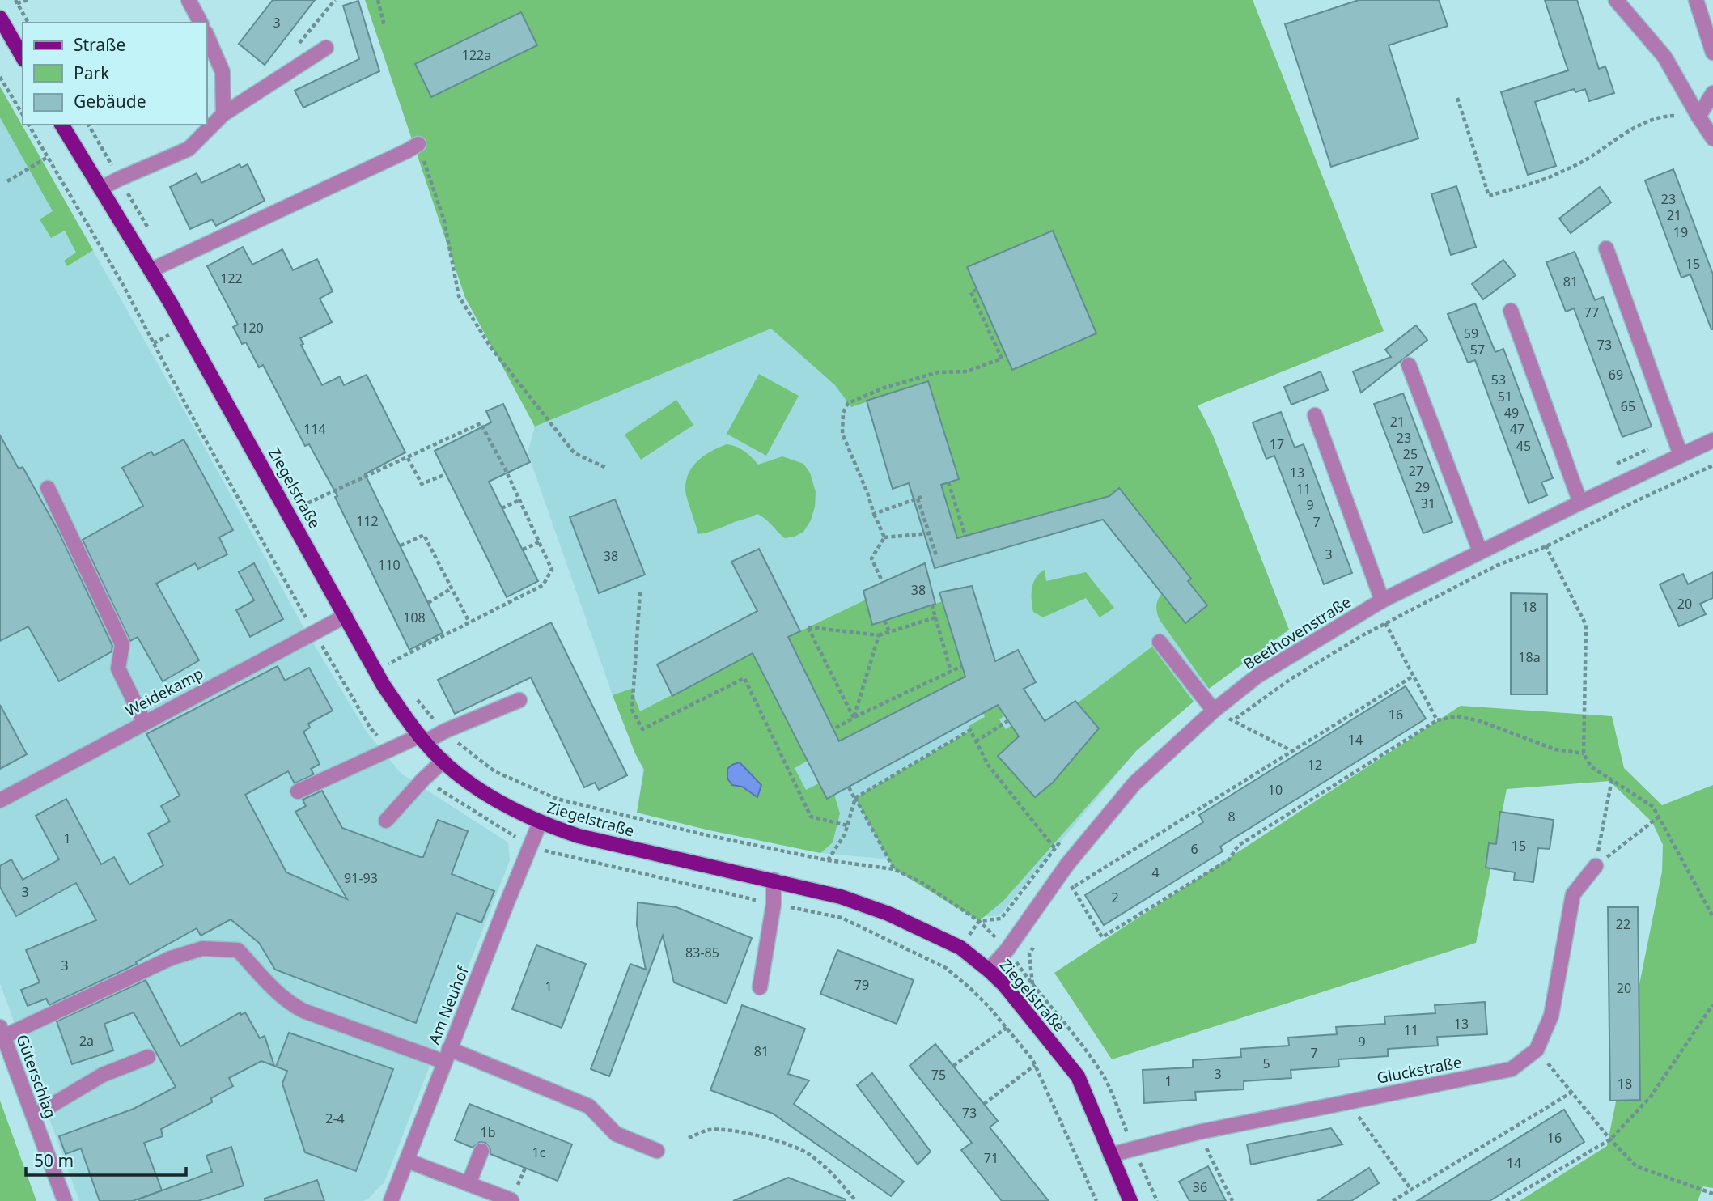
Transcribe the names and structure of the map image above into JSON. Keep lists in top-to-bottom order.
{
  "streets": {
    "main road": ["Ziegelstraße"],
    "street": [
      "Beethovenstraße",
      "Weidekamp",
      "Am Neuhof",
      "Gluckstraße",
      "Güterschlag"
    ]
  },
  "crossings": [
    ["Ziegelstraße", "Beethovenstraße"],
    ["Ziegelstraße", "Weidekamp"],
    ["Ziegelstraße", "Am Neuhof"],
    ["Ziegelstraße", "Gluckstraße"]
  ],
  "house_numbers": [
    "3",
    "122a",
    "23",
    "21",
    "19",
    "15",
    "122",
    "81",
    "77",
    "120",
    "59",
    "73",
    "57",
    "69",
    "53",
    "51",
    "65",
    "49",
    "21",
    "114",
    "47",
    "23",
    "17",
    "45",
    "25",
    "27",
    "13",
    "29",
    "11",
    "31",
    "9",
    "112",
    "7",
    "3",
    "38",
    "110",
    "38",
    "20",
    "18",
    "108",
    "18a",
    "16",
    "14",
    "12",
    "10",
    "8",
    "1",
    "15",
    "6",
    "4",
    "91-93",
    "3",
    "2",
    "22",
    "83-85",
    "3",
    "79",
    "1",
    "20",
    "13",
    "11",
    "2a",
    "9",
    "81",
    "7",
    "5",
    "3",
    "75",
    "1",
    "18",
    "73",
    "2-4",
    "1b",
    "16",
    "1c",
    "71",
    "14",
    "36"
  ],
  "legend": ["Straße", "Park", "Gebäude"],
  "scale_bar": "50 m"
}
